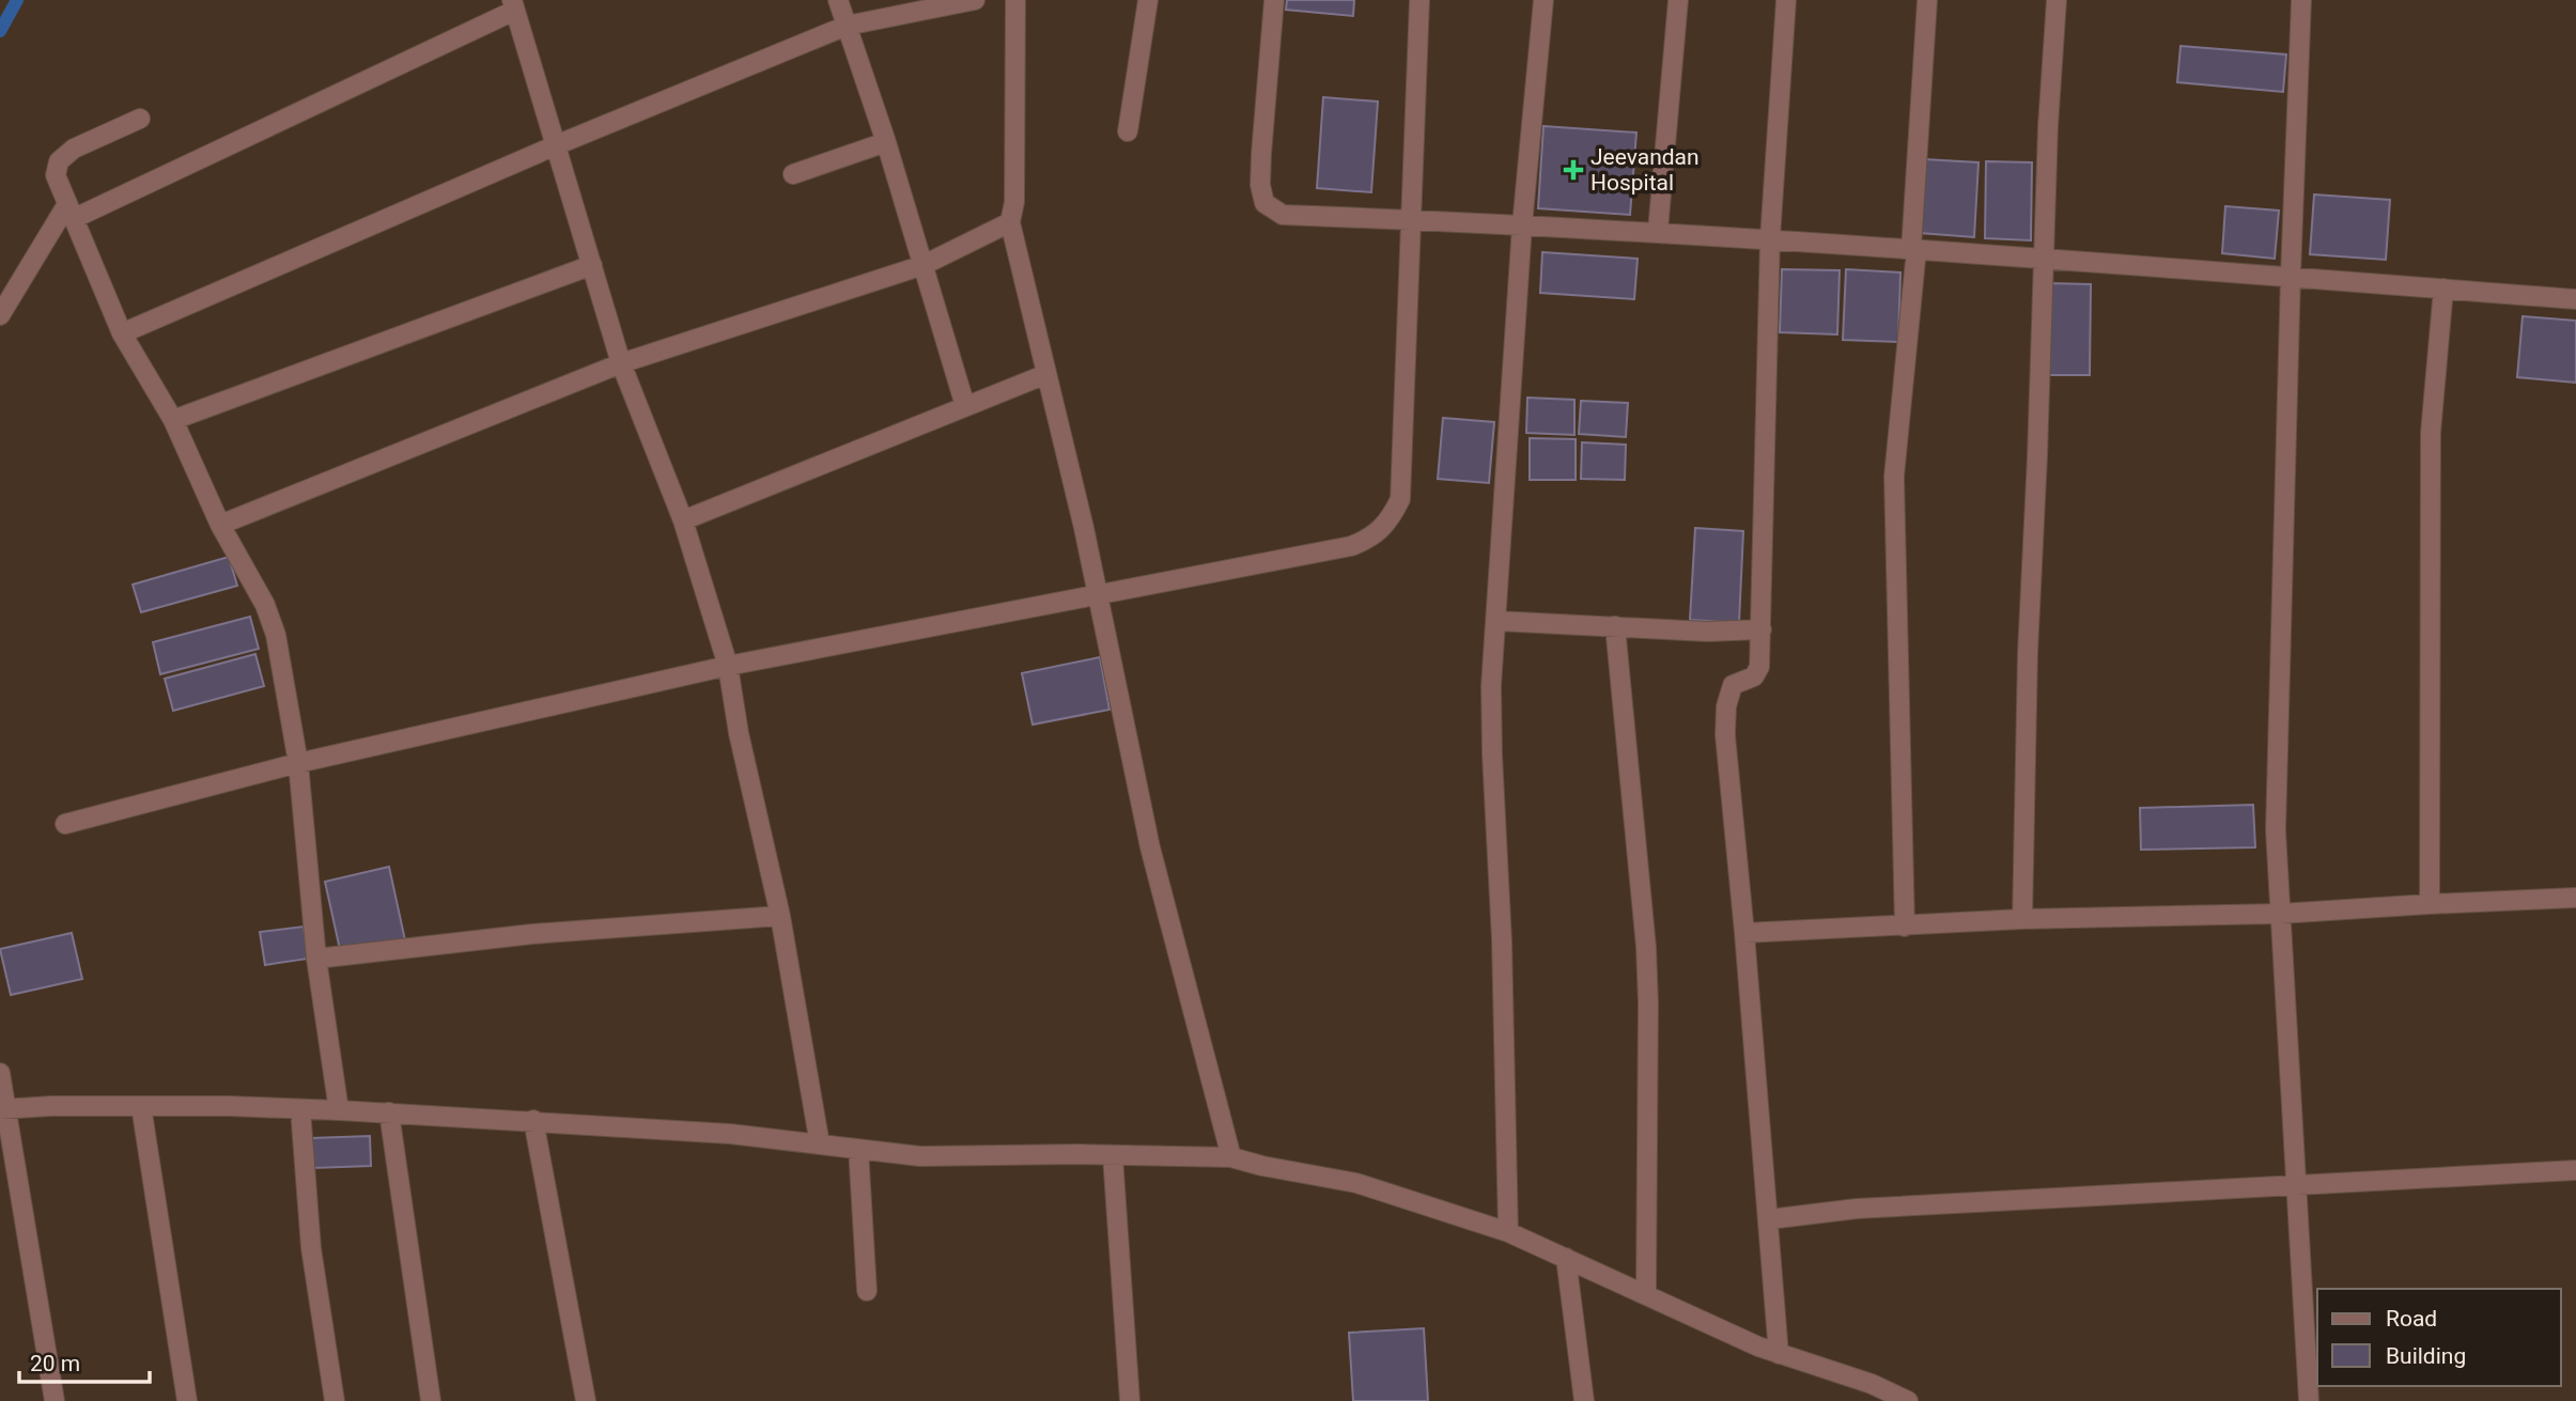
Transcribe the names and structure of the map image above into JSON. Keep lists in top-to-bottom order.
{
  "places": {
    "health": ["Jeevandan Hospital"]
  },
  "legend": ["Road", "Building"],
  "scale_bar": "20 m"
}
